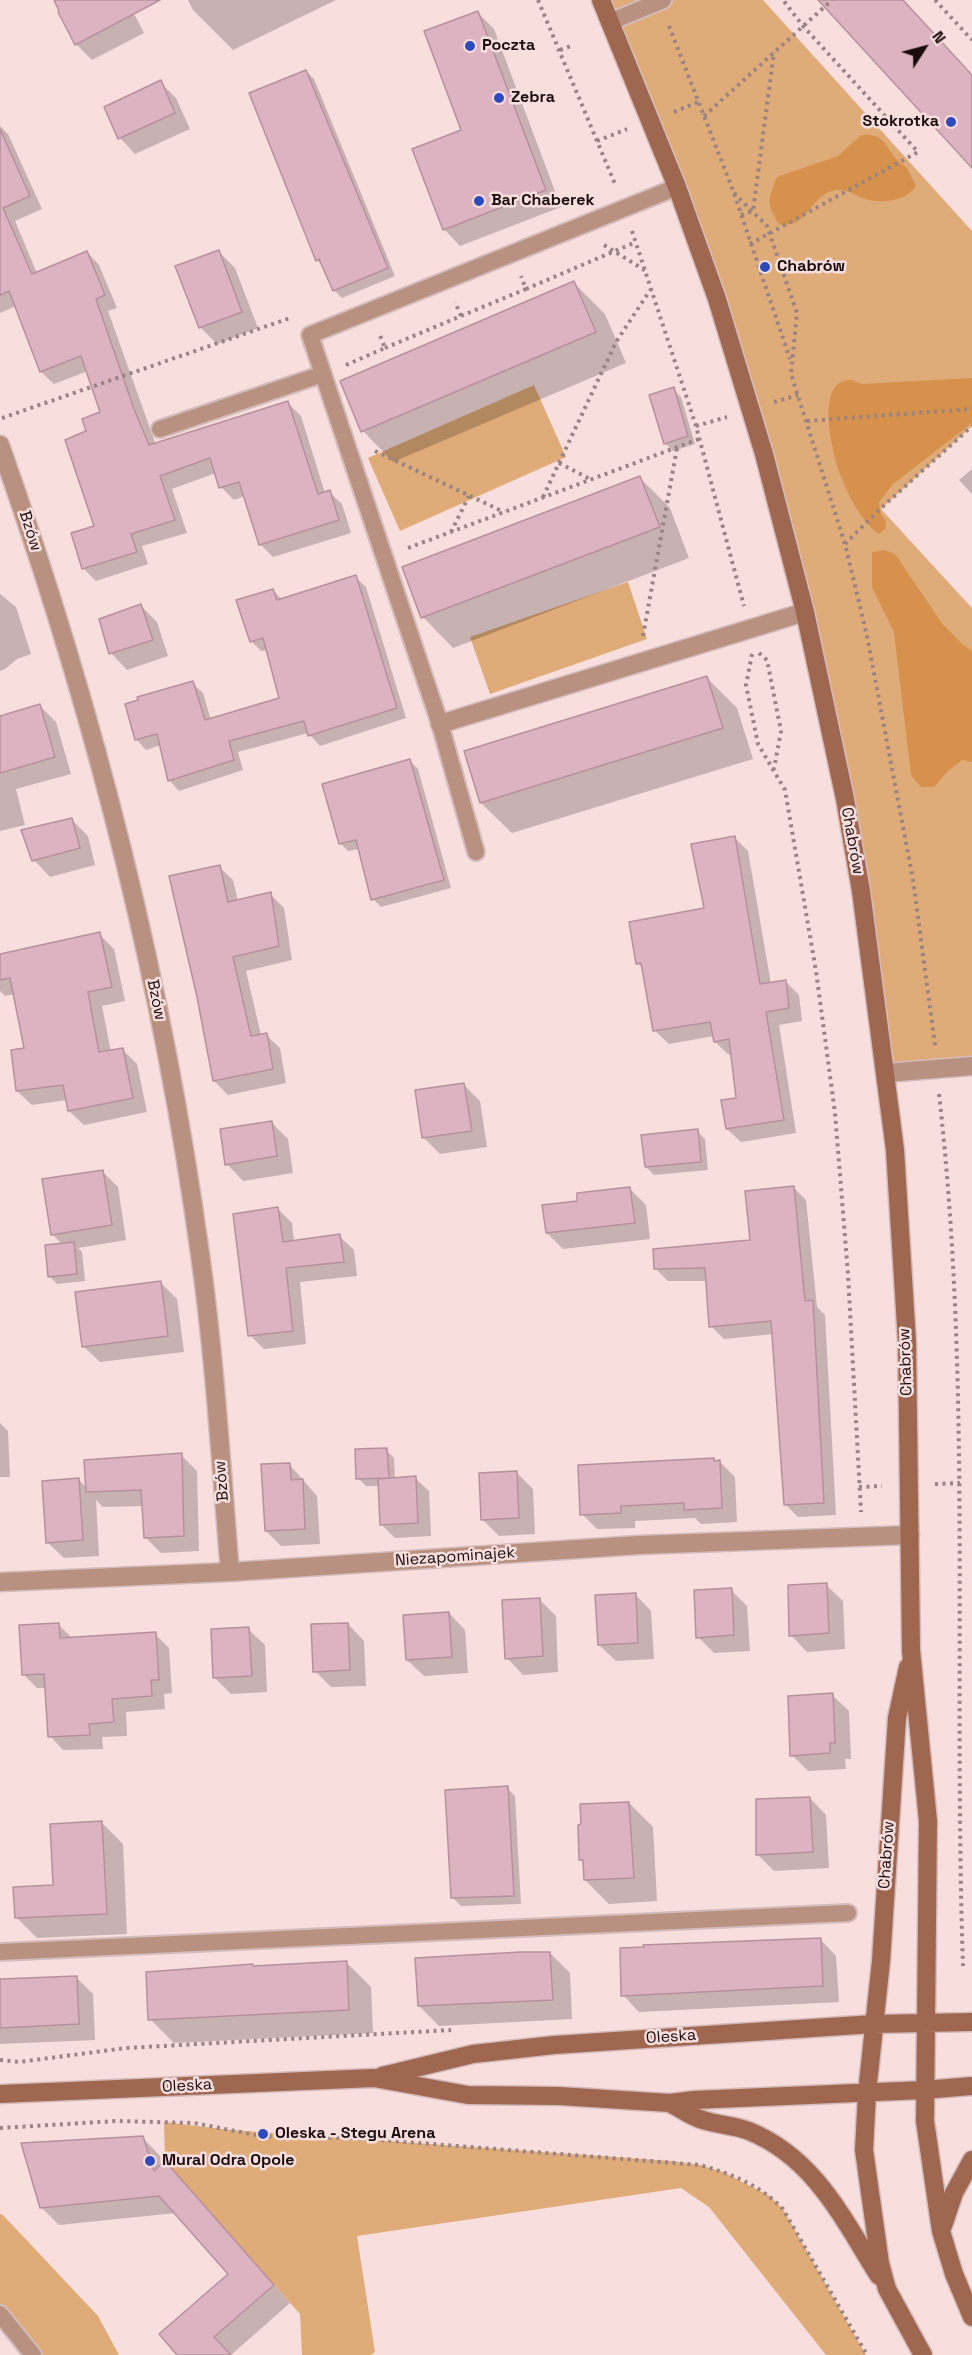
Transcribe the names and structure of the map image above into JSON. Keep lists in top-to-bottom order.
{
  "streets": {
    "street": [
      "Bzów",
      "Chabrów",
      "Niezapominajek",
      "Oleska"
    ]
  },
  "crossings": [
    ["Bzów", "Niezapominajek"],
    ["Chabrów", "Niezapominajek"],
    ["Chabrów", "Oleska"]
  ],
  "places": [
    "Poczta",
    "Zebra",
    "Stokrotka",
    "Bar Chaberek",
    "Chabrów",
    "Oleska - Stegu Arena",
    "Mural Odra Opole"
  ],
  "north": "top right"
}
